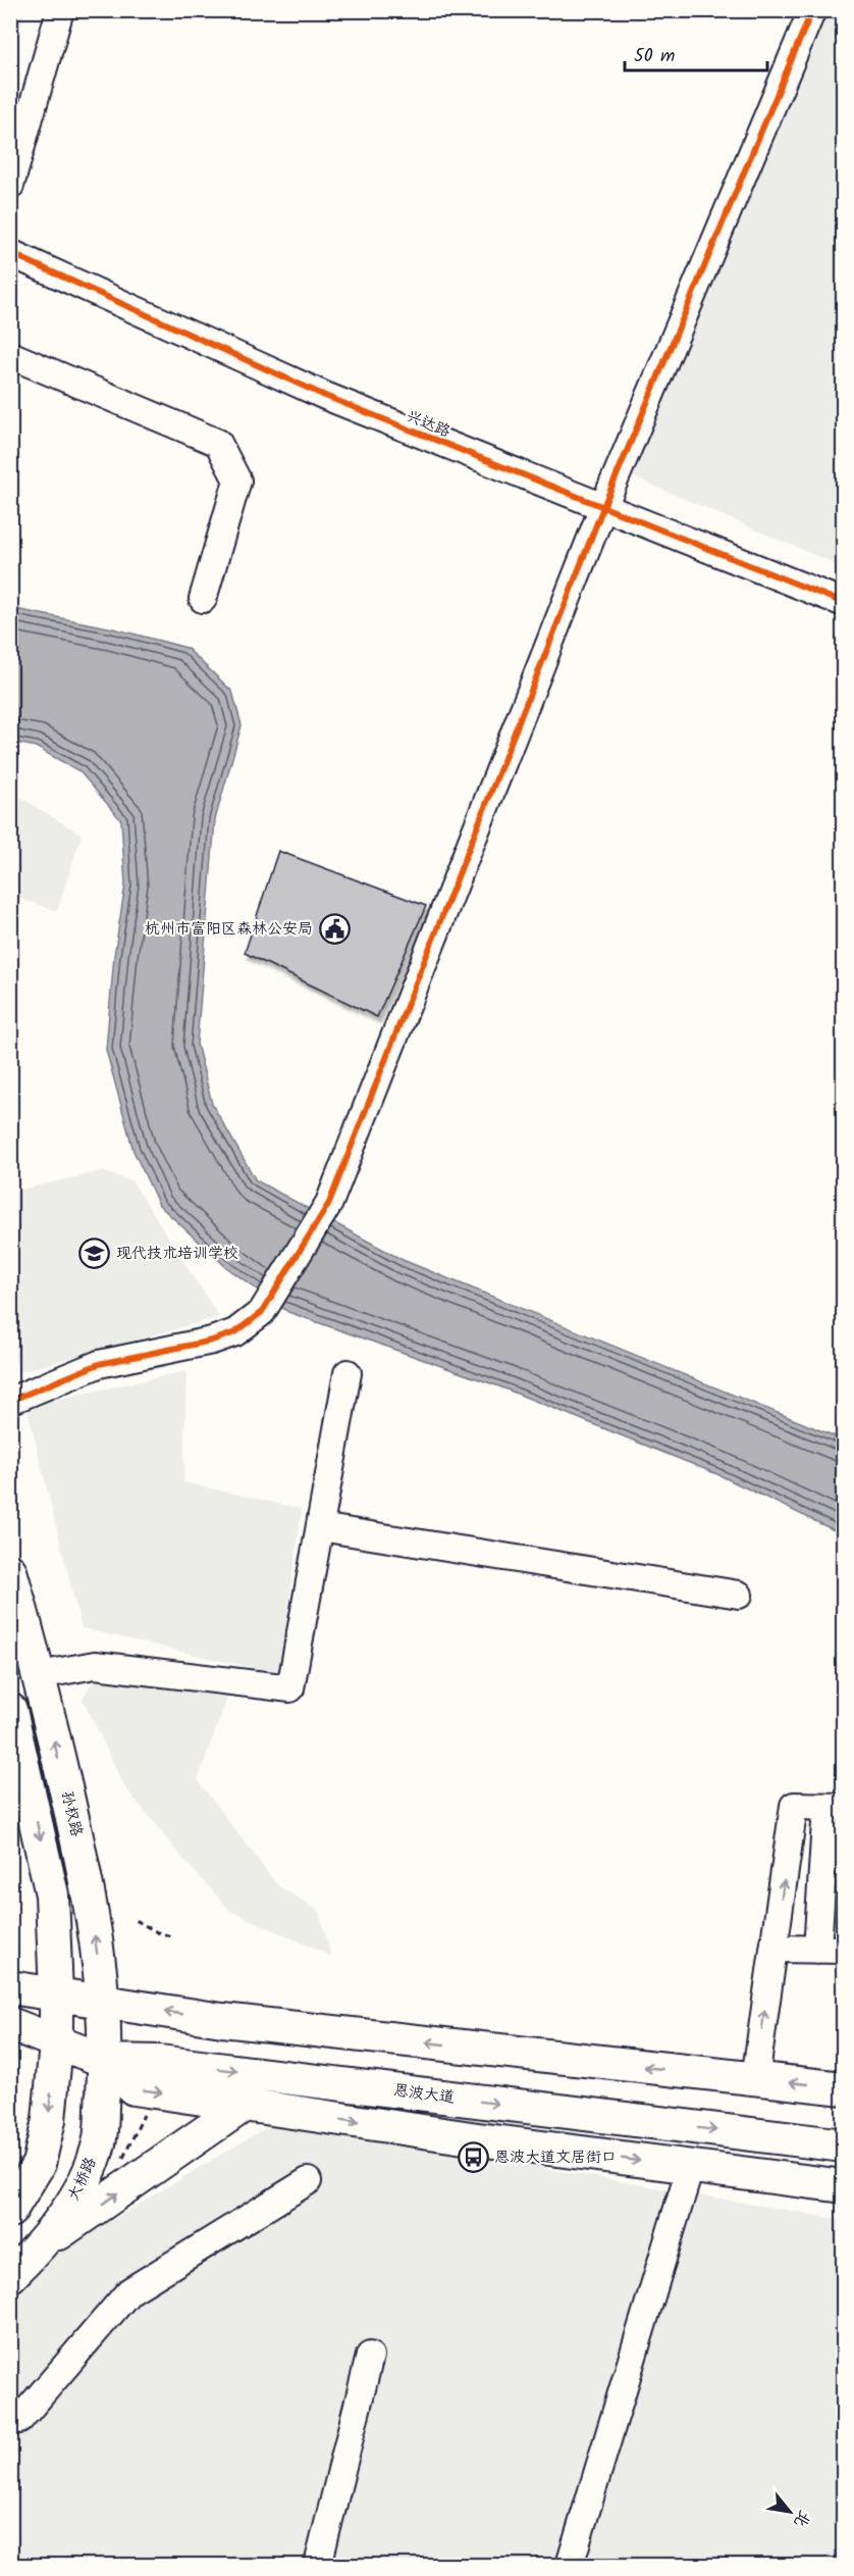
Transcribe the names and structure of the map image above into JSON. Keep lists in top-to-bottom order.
{
  "streets": {
    "main road": ["孙权路", "恩波大道", "大桥路"],
    "street": ["兴达路"]
  },
  "crossings": [
    ["孙权路", "恩波大道"],
    ["孙权路", "大桥路"],
    ["恩波大道", "大桥路"]
  ],
  "places": {
    "public building": ["杭州市富阳区森林公安局"],
    "school or university": ["现代技术培训学校"],
    "bus stop": ["恩波大道文居街口"]
  },
  "scale_bar": "50 m",
  "north": "bottom right"
}
